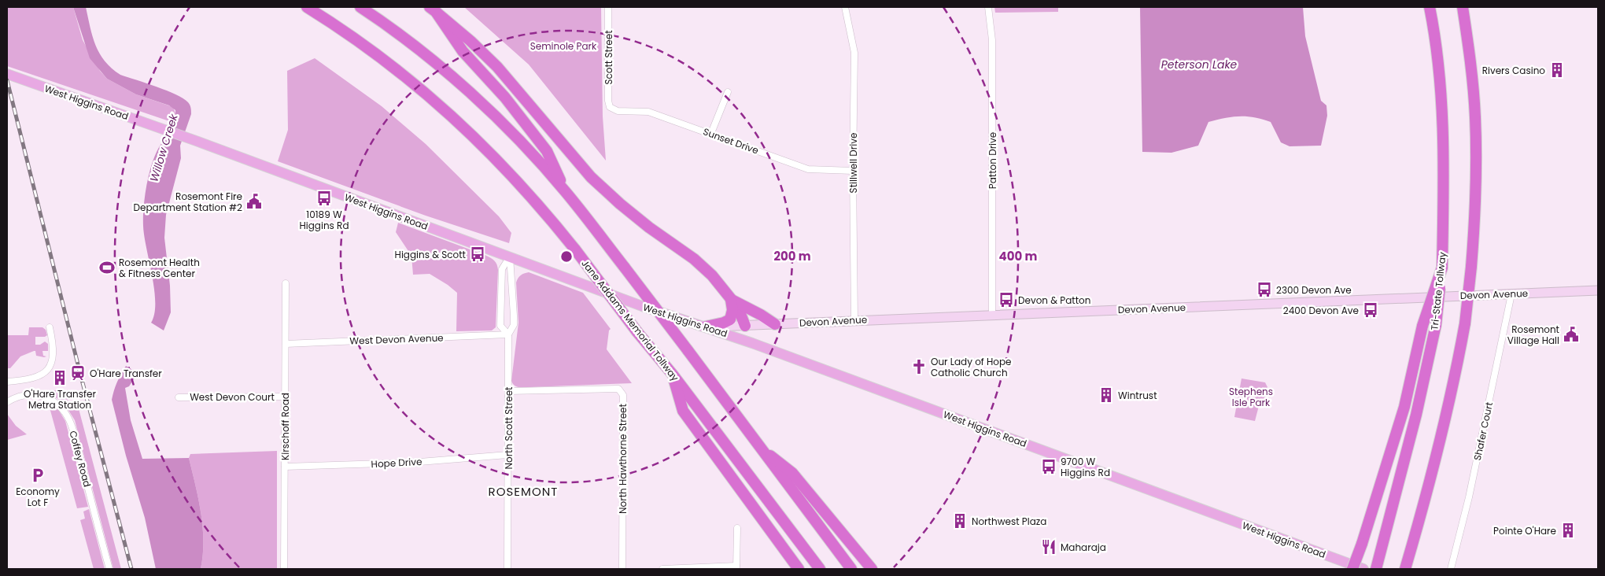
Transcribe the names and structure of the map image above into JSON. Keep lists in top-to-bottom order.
{
  "streets": {
    "highway": ["Tri-State Tollway", "Jane Addams Memorial Tollway"],
    "main road": ["West Higgins Road", "Devon Avenue"],
    "street": [
      "Scott Street",
      "Sunset Drive",
      "Patton Drive",
      "Stillwell Drive",
      "West Devon Avenue",
      "West Devon Court",
      "Kirschoff Road",
      "North Scott Street",
      "Shafer Court",
      "Coffey Road",
      "North Hawthorne Street",
      "Hope Drive"
    ]
  },
  "crossings": [
    ["Scott Street", "Sunset Drive"],
    ["West Higgins Road", "Devon Avenue"],
    ["West Higgins Road", "North Scott Street"],
    ["Sunset Drive", "Stillwell Drive"],
    ["Patton Drive", "Devon Avenue"],
    ["Stillwell Drive", "Devon Avenue"],
    ["Devon Avenue", "Shafer Court"],
    ["West Devon Avenue", "Kirschoff Road"],
    ["West Devon Avenue", "North Scott Street"],
    ["West Devon Court", "Kirschoff Road"],
    ["Kirschoff Road", "Hope Drive"],
    ["North Scott Street", "North Hawthorne Street"],
    ["North Scott Street", "Hope Drive"]
  ],
  "districts": ["ROSEMONT"],
  "water": ["Peterson Lake", "Willow Creek"],
  "parks": ["Seminole Park", "Stephens Isle Park"],
  "places": {
    "building": [
      "Rivers Casino",
      "O'Hare Transfer Metra Station",
      "Wintrust",
      "Northwest Plaza",
      "Pointe O'Hare"
    ],
    "bus stop": [
      "10189 W Higgins Rd",
      "Higgins & Scott",
      "2300 Devon Ave",
      "Devon & Patton",
      "2400 Devon Ave",
      "9700 W Higgins Rd"
    ],
    "public building": ["Rosemont Fire Department Station #2", "Rosemont Village Hall"],
    "sports": ["Rosemont Health & Fitness Center"],
    "church": ["Our Lady of Hope Catholic Church"],
    "station": ["O'Hare Transfer"],
    "parking": ["Economy Lot F"],
    "restaurant": ["Maharaja"]
  },
  "rings": ["200 m", "400 m"]
}
